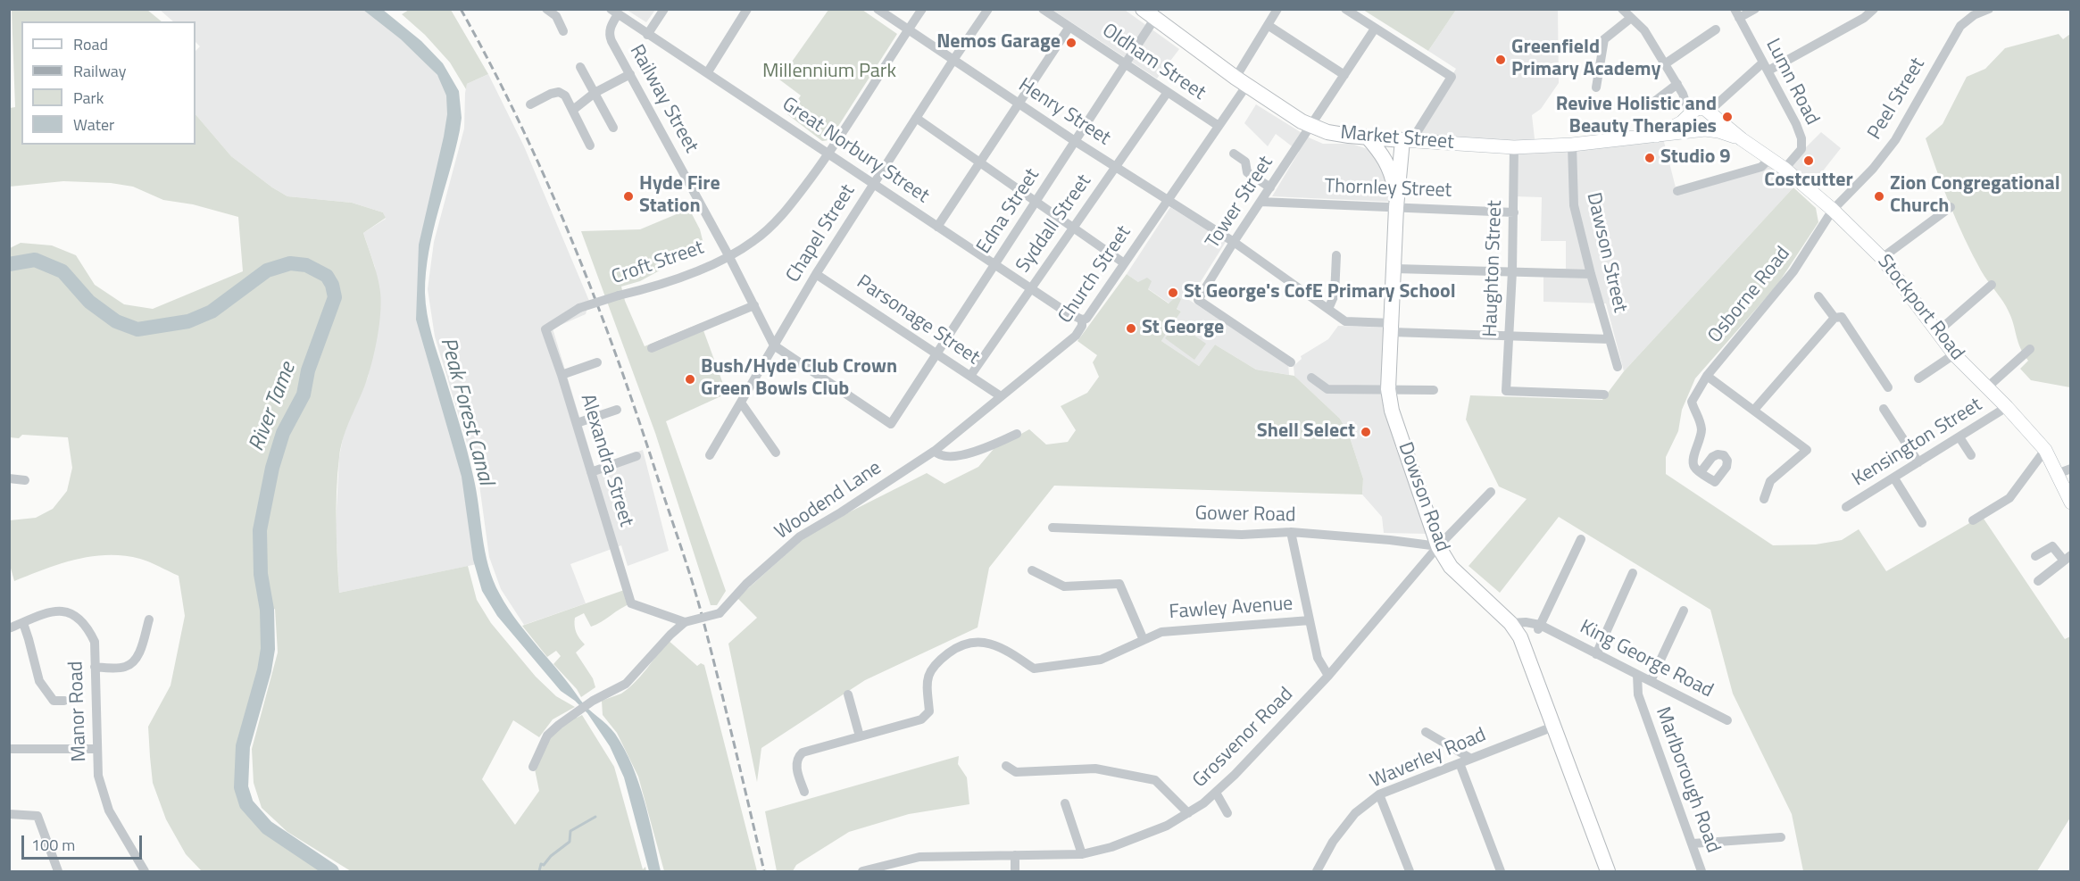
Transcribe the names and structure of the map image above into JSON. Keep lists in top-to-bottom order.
{
  "streets": {
    "main road": ["Market Street", "Stockport Road", "Dowson Road"],
    "street": [
      "Oldham Street",
      "Lumn Road",
      "Railway Street",
      "Peel Street",
      "Henry Street",
      "Great Norbury Street",
      "Thornley Street",
      "Tower Street",
      "Edna Street",
      "Syddall Street",
      "Chapel Street",
      "Dawson Street",
      "Croft Street",
      "Haughton Street",
      "Church Street",
      "Osborne Road",
      "Parsonage Street",
      "Kensington Street",
      "Alexandra Street",
      "Woodend Lane",
      "Gower Road",
      "Fawley Avenue",
      "King George Road",
      "Manor Road",
      "Grosvenor Road",
      "Waverley Road",
      "Marlborough Road"
    ]
  },
  "crossings": [
    ["Oldham Street", "Edna Street"],
    ["Oldham Street", "Syddall Street"],
    ["Oldham Street", "Church Street"],
    ["Lumn Road", "Stockport Road"],
    ["Railway Street", "Great Norbury Street"],
    ["Railway Street", "Edna Street"],
    ["Railway Street", "Chapel Street"],
    ["Railway Street", "Croft Street"],
    ["Peel Street", "Osborne Road"],
    ["Peel Street", "Stockport Road"],
    ["Henry Street", "Tower Street"],
    ["Henry Street", "Edna Street"],
    ["Henry Street", "Syddall Street"],
    ["Henry Street", "Chapel Street"],
    ["Henry Street", "Croft Street"],
    ["Henry Street", "Church Street"],
    ["Henry Street", "Dowson Road"],
    ["Market Street", "Tower Street"],
    ["Market Street", "Edna Street"],
    ["Market Street", "Dawson Street"],
    ["Market Street", "Haughton Street"],
    ["Market Street", "Church Street"],
    ["Market Street", "Stockport Road"],
    ["Market Street", "Dowson Road"],
    ["Great Norbury Street", "Edna Street"],
    ["Great Norbury Street", "Syddall Street"],
    ["Great Norbury Street", "Chapel Street"],
    ["Great Norbury Street", "Croft Street"],
    ["Great Norbury Street", "Church Street"],
    ["Thornley Street", "Tower Street"],
    ["Thornley Street", "Haughton Street"],
    ["Thornley Street", "Dowson Road"],
    ["Edna Street", "Chapel Street"],
    ["Edna Street", "Parsonage Street"],
    ["Syddall Street", "Parsonage Street"],
    ["Chapel Street", "Parsonage Street"],
    ["Croft Street", "Alexandra Street"],
    ["Church Street", "Parsonage Street"],
    ["Church Street", "Woodend Lane"],
    ["Osborne Road", "Stockport Road"],
    ["Stockport Road", "Kensington Street"],
    ["Alexandra Street", "Woodend Lane"],
    ["Dowson Road", "Gower Road"],
    ["Dowson Road", "King George Road"],
    ["Dowson Road", "Grosvenor Road"],
    ["Dowson Road", "Waverley Road"],
    ["Gower Road", "Grosvenor Road"],
    ["King George Road", "Marlborough Road"]
  ],
  "water": ["River Tame", "Peak Forest Canal"],
  "parks": ["Millennium Park"],
  "places": [
    "Nemos Garage",
    "Greenfield Primary Academy",
    "Revive Holistic and Beauty Therapies",
    "Studio 9",
    "Costcutter",
    "Hyde Fire Station",
    "Zion Congregational Church",
    "St George's CofE Primary School",
    "St George",
    "Bush/Hyde Club Crown Green Bowls Club",
    "Shell Select"
  ],
  "legend": [
    "Road",
    "Railway",
    "Park",
    "Water"
  ],
  "scale_bar": "100 m"
}
